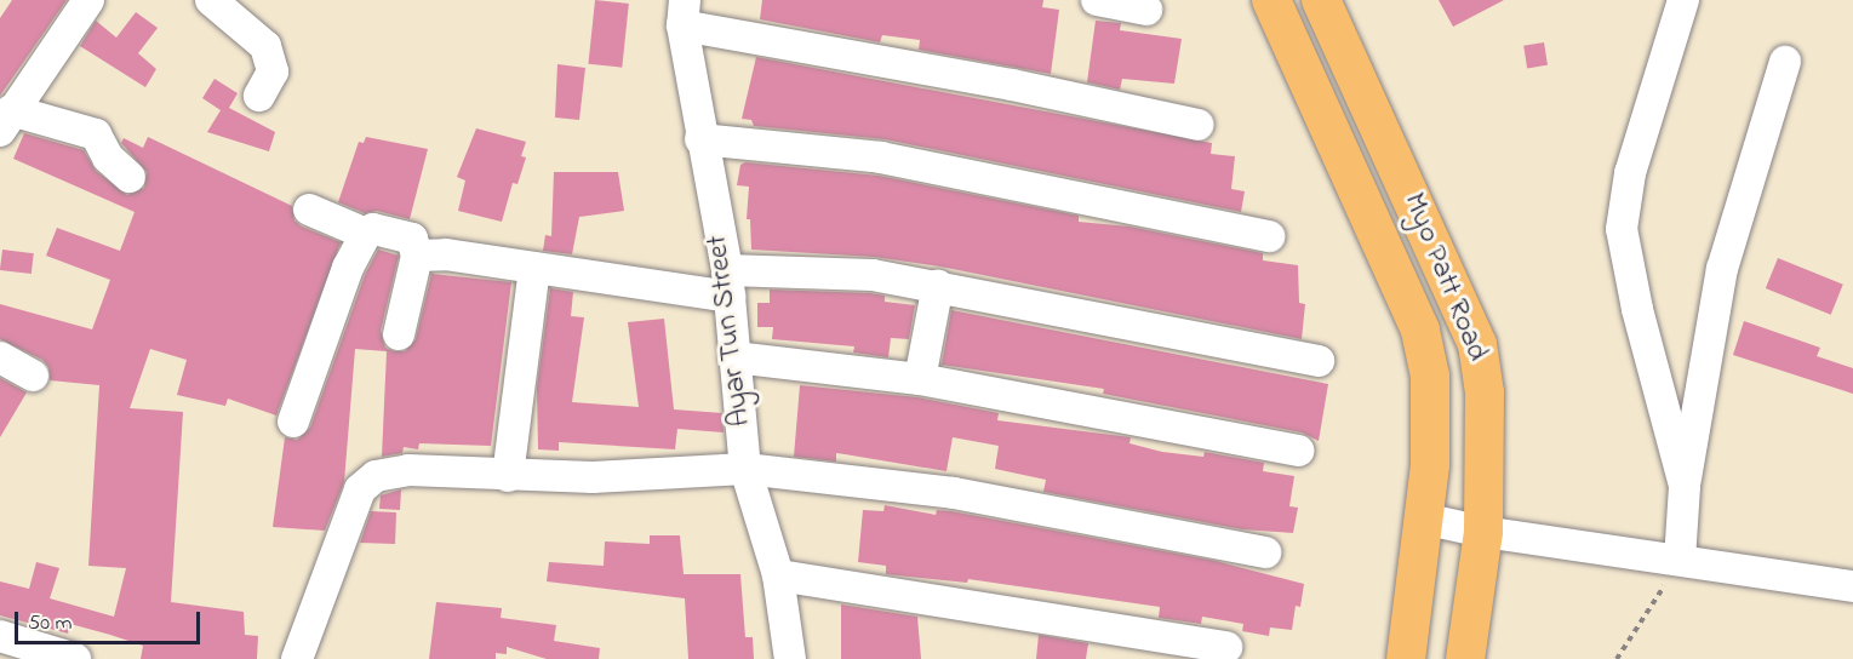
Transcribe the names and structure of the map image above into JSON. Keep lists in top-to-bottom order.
{
  "streets": {
    "main road": ["Myo Patt Road"],
    "street": ["Ayar Tun Street"]
  },
  "scale_bar": "50 m"
}
